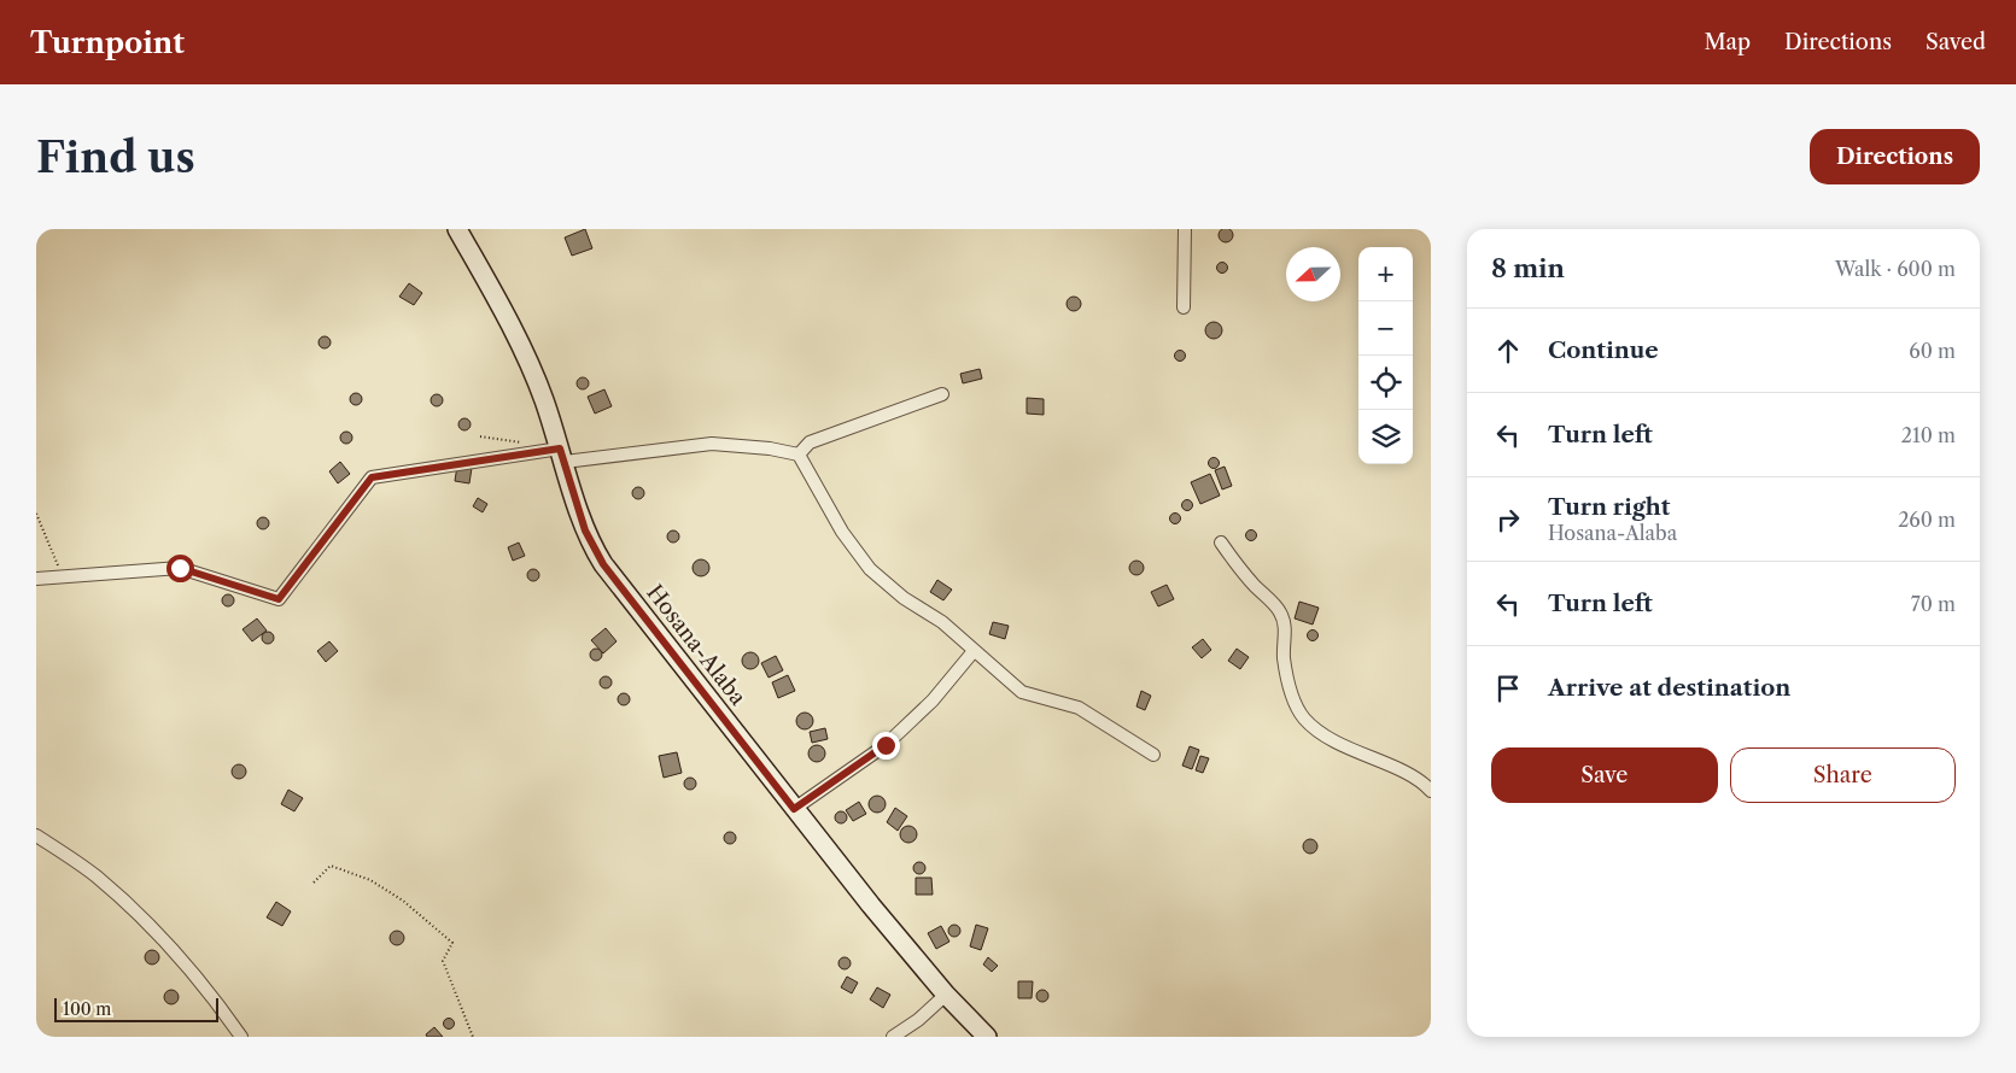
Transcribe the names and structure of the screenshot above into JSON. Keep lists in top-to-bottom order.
{
  "streets": {
    "main road": ["Hosana-Alaba"]
  },
  "scale_bar": "100 m",
  "north": "left",
  "page": {
    "header": "Turnpoint",
    "nav": ["Map", "Directions", "Saved"],
    "buttons": [
      "Directions",
      ["Save", "Share"]
    ],
    "title": "Find us",
    "heading": ["8 min", "Walk · 600 m"],
    "map_buttons": ["+", "−"],
    "list": [
      ["Continue", "60 m"],
      ["Turn left", "210 m"],
      ["Turn right", "Hosana-Alaba", "260 m"],
      ["Turn left", "70 m"],
      "Arrive at destination"
    ],
    "scale": "100 m"
  }
}
